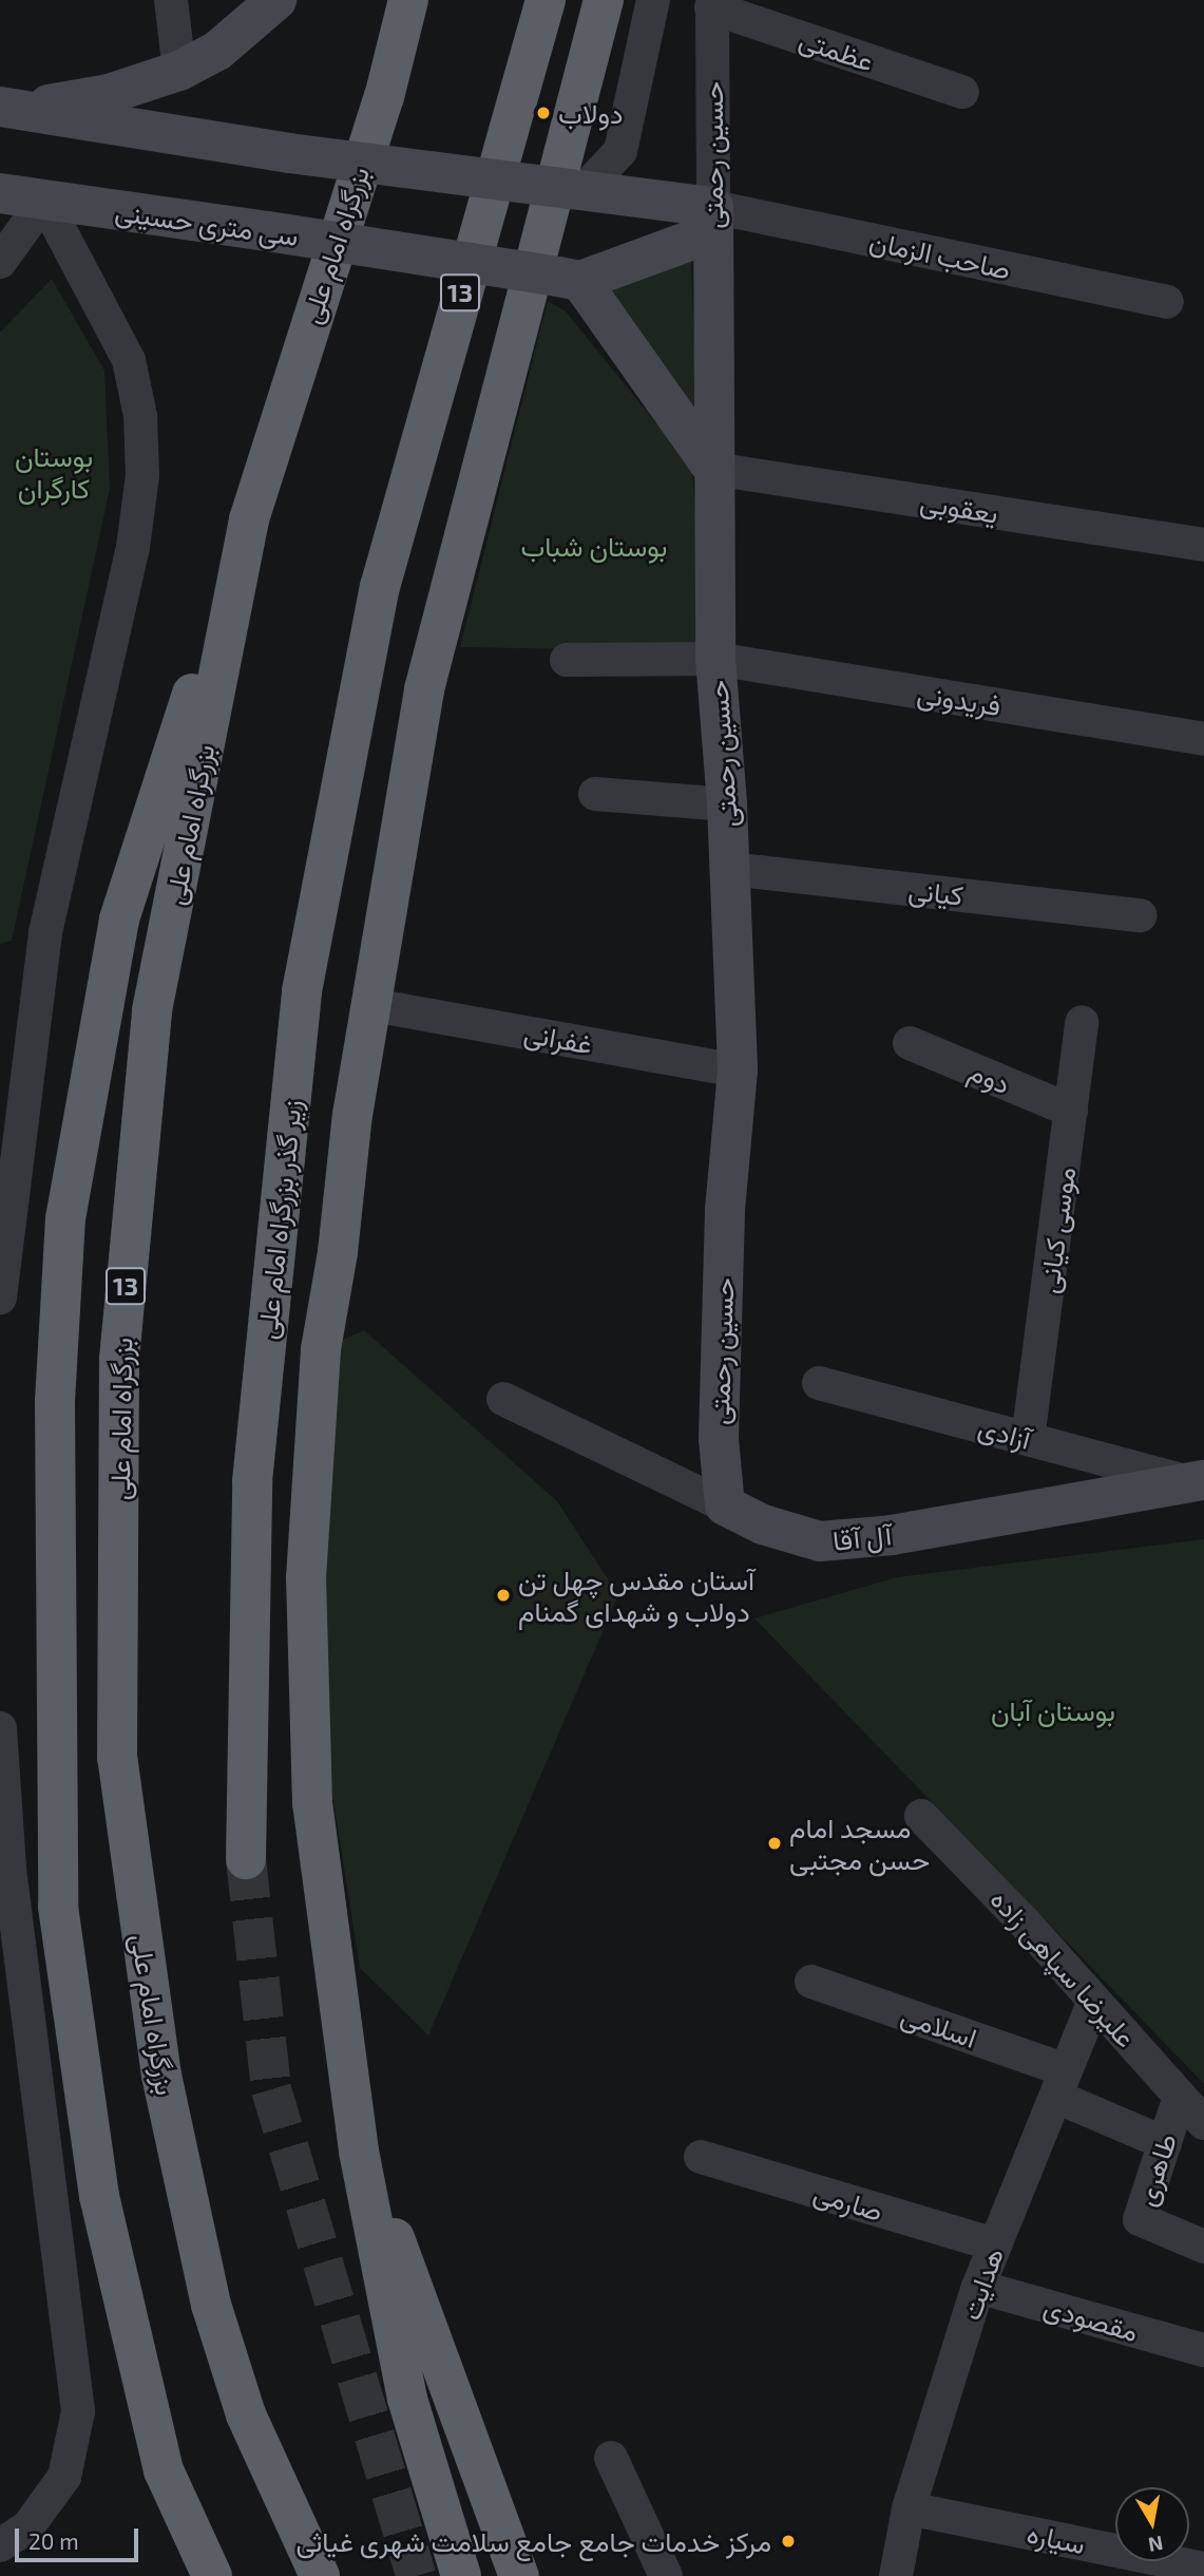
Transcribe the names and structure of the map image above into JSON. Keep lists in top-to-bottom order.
{
  "streets": {
    "highway": ["بزرگراه امام علی", "13", "زیر گذر بزرگراه امام علی"],
    "main road": ["حسین رحمتی", "سی متری حسینی", "آل آقا"],
    "street": [
      "عظمتی",
      "صاحب الزمان",
      "یعقوبی",
      "فریدونی",
      "کیانی",
      "غفرانی",
      "دوم",
      "موسی کیانی",
      "آزادی",
      "علیرضا سپاهی زاده",
      "اسلامی",
      "طاهری",
      "صارمی",
      "هدایت",
      "مقصودی",
      "سیاره"
    ]
  },
  "crossings": [
    ["عظمتی", "حسین رحمتی"],
    ["حسین رحمتی", "سی متری حسینی"],
    ["حسین رحمتی", "صاحب الزمان"],
    ["حسین رحمتی", "یعقوبی"],
    ["حسین رحمتی", "فریدونی"],
    ["حسین رحمتی", "کیانی"],
    ["حسین رحمتی", "غفرانی"],
    ["حسین رحمتی", "آل آقا"],
    ["سی متری حسینی", "صاحب الزمان"],
    ["دوم", "موسی کیانی"],
    ["موسی کیانی", "آزادی"],
    ["آزادی", "آل آقا"],
    ["علیرضا سپاهی زاده", "طاهری"],
    ["علیرضا سپاهی زاده", "هدایت"],
    ["اسلامی", "طاهری"],
    ["اسلامی", "هدایت"],
    ["صارمی", "هدایت"],
    ["هدایت", "مقصودی"],
    ["هدایت", "سیاره"]
  ],
  "parks": ["بوستان کارگران", "بوستان شباب", "بوستان آبان"],
  "places": [
    "دولاب",
    "آستان مقدس چهل تن دولاب و شهدای گمنام",
    "مسجد امام حسن مجتبی",
    "مرکز خدمات جامع جامع سلامت شهری غیاثی"
  ],
  "scale_bar": "20 m",
  "north": "bottom"
}
